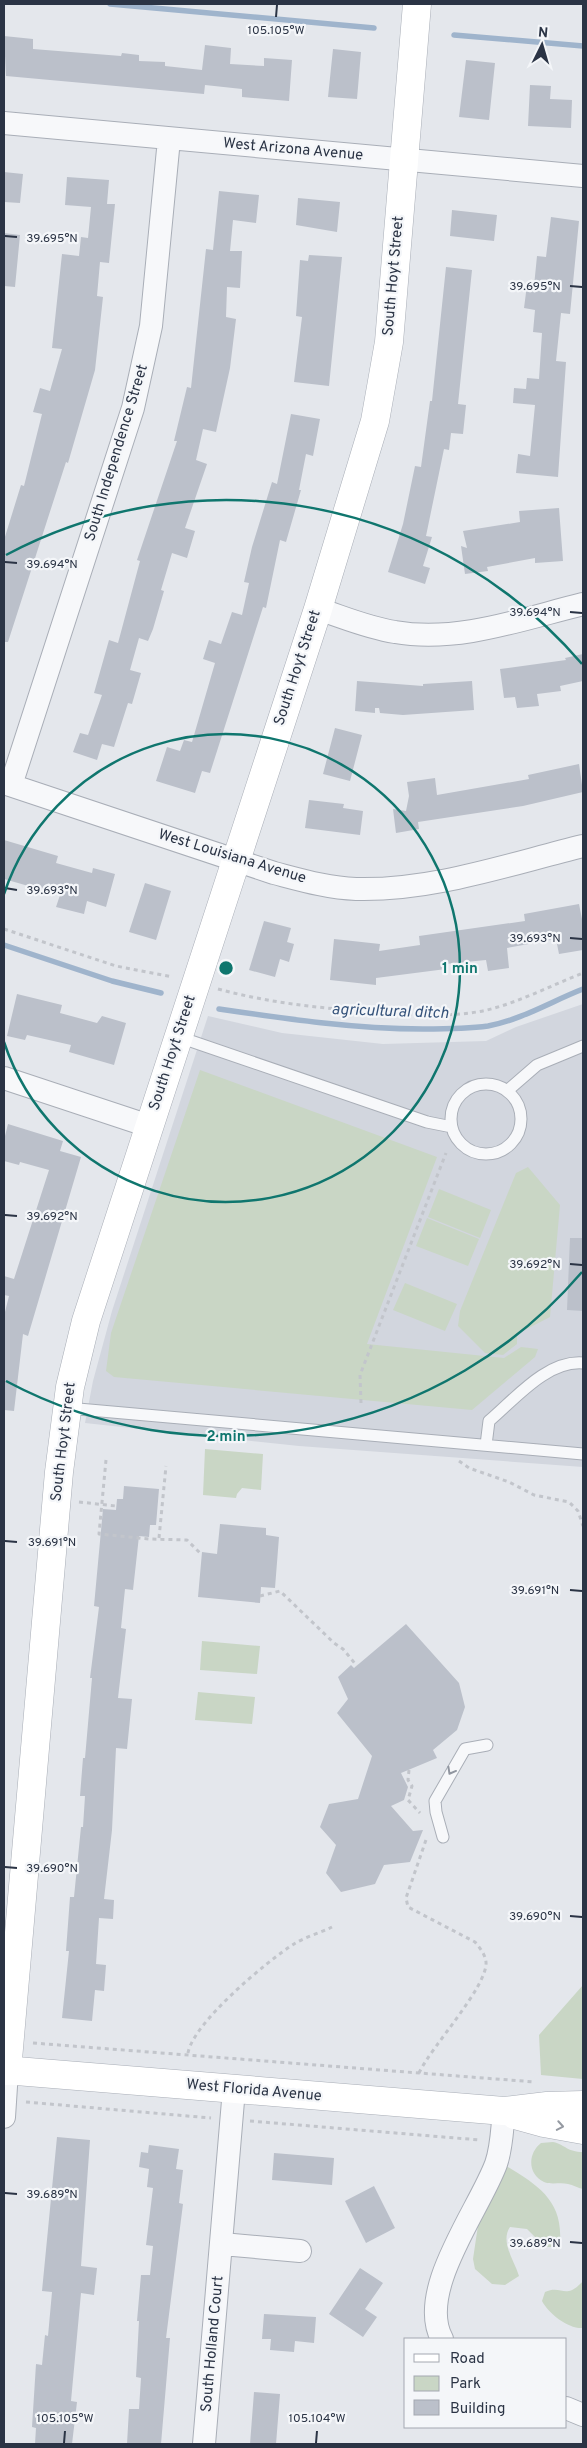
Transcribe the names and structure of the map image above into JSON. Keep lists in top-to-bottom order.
{
  "streets": {
    "street": [
      "West Arizona Avenue",
      "South Hoyt Street",
      "South Independence Street",
      "West Louisiana Avenue",
      "West Florida Avenue",
      "South Holland Court"
    ]
  },
  "crossings": [
    ["West Arizona Avenue", "South Hoyt Street"],
    ["West Arizona Avenue", "South Independence Street"],
    ["South Hoyt Street", "West Louisiana Avenue"],
    ["South Hoyt Street", "West Florida Avenue"],
    ["South Independence Street", "West Louisiana Avenue"],
    ["West Florida Avenue", "South Holland Court"]
  ],
  "water": ["agricultural ditch"],
  "legend": ["Road", "Park", "Building"],
  "north": "top",
  "coordinates": [
    "105.105°W",
    "39.695°N",
    "39.694°N",
    "39.693°N",
    "39.692°N",
    "39.691°N",
    "39.690°N",
    "39.689°N",
    "105.104°W"
  ],
  "rings": ["1 min", "2 min"]
}
